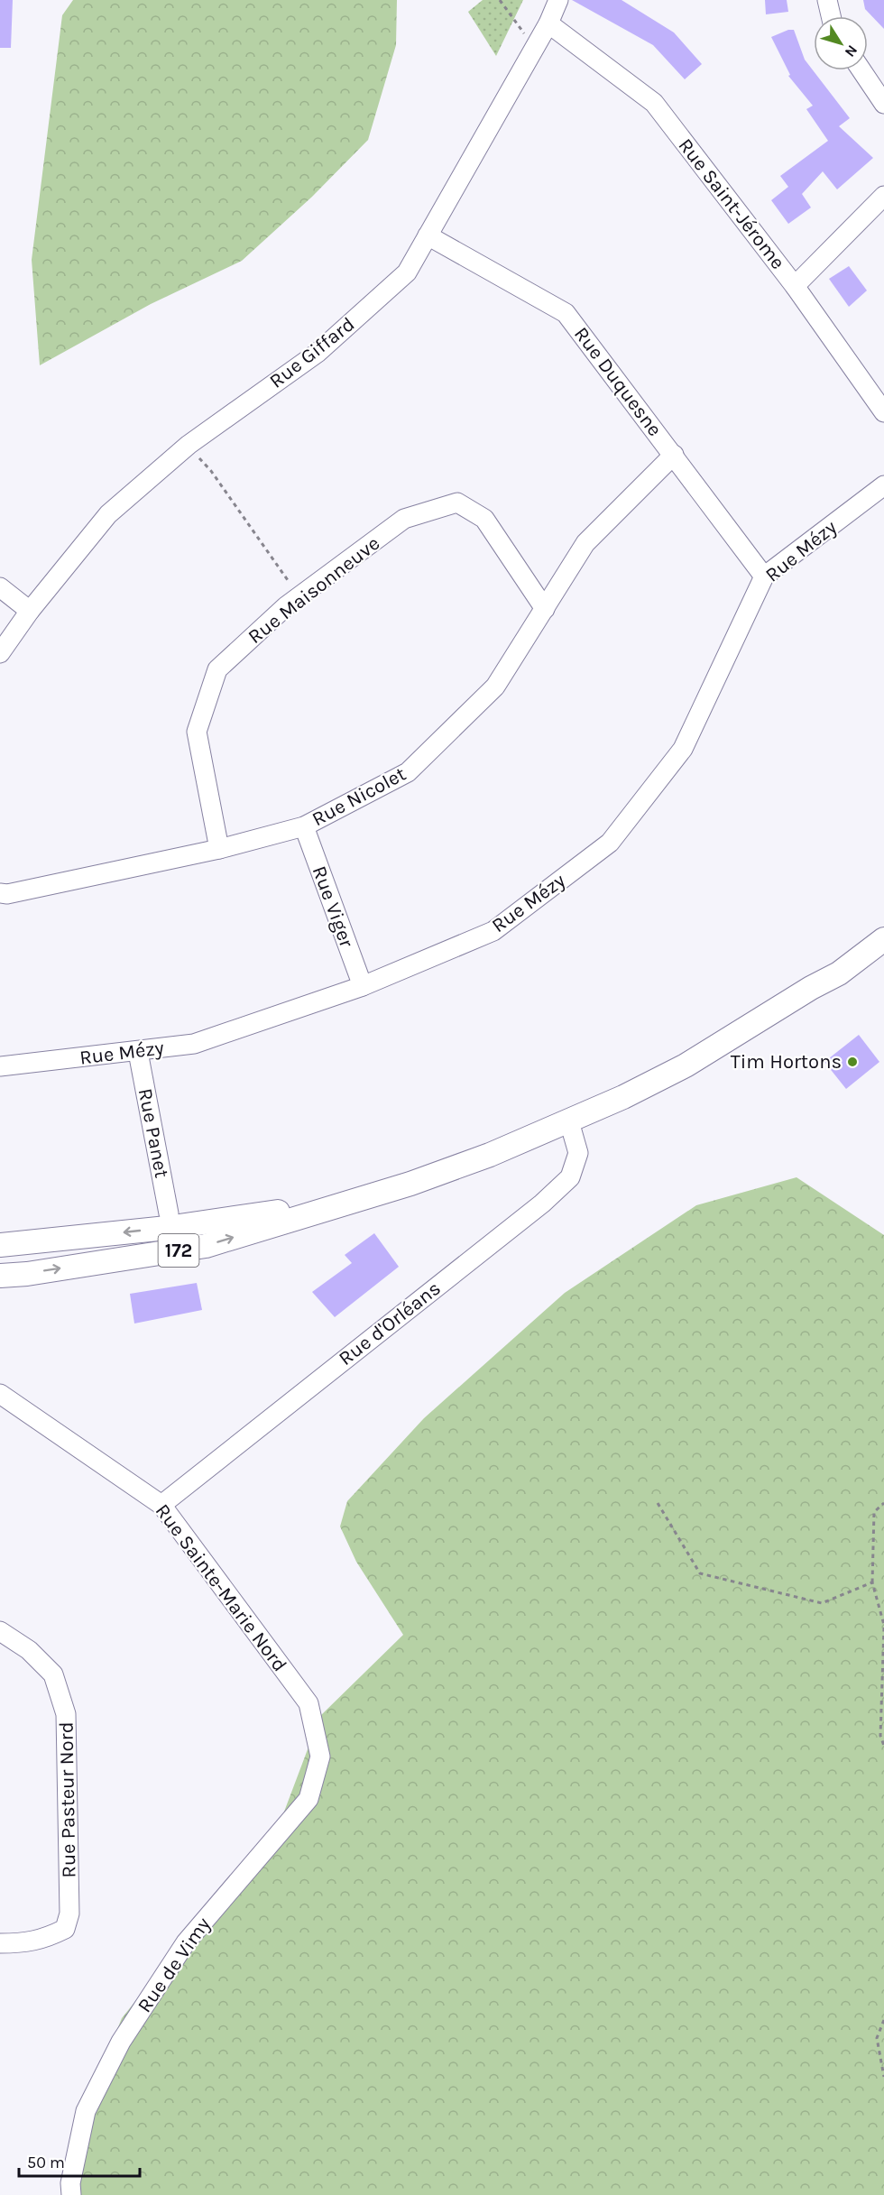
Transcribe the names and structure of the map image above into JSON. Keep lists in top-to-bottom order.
{
  "streets": {
    "main road": ["172"],
    "street": [
      "Rue Saint-Jérome",
      "Rue Giffard",
      "Rue Duquesne",
      "Rue Mézy",
      "Rue Maisonneuve",
      "Rue Nicolet",
      "Rue Viger",
      "Rue Panet",
      "Rue d'Orléans",
      "Rue Sainte-Marie Nord",
      "Rue Pasteur Nord",
      "Rue de Vimy"
    ]
  },
  "crossings": [
    ["Rue Saint-Jérome", "Rue Giffard"],
    ["Rue Giffard", "Rue Duquesne"],
    ["Rue Duquesne", "Rue Mézy"],
    ["Rue Duquesne", "Rue Nicolet"],
    ["Rue Mézy", "Rue Viger"],
    ["Rue Mézy", "Rue Panet"],
    ["Rue Maisonneuve", "Rue Nicolet"],
    ["Rue Nicolet", "Rue Viger"],
    ["172", "Rue d'Orléans"],
    ["Rue d'Orléans", "Rue Sainte-Marie Nord"],
    ["Rue Sainte-Marie Nord", "Rue de Vimy"]
  ],
  "places": ["Tim Hortons"],
  "scale_bar": "50 m",
  "north": "bottom right"
}
